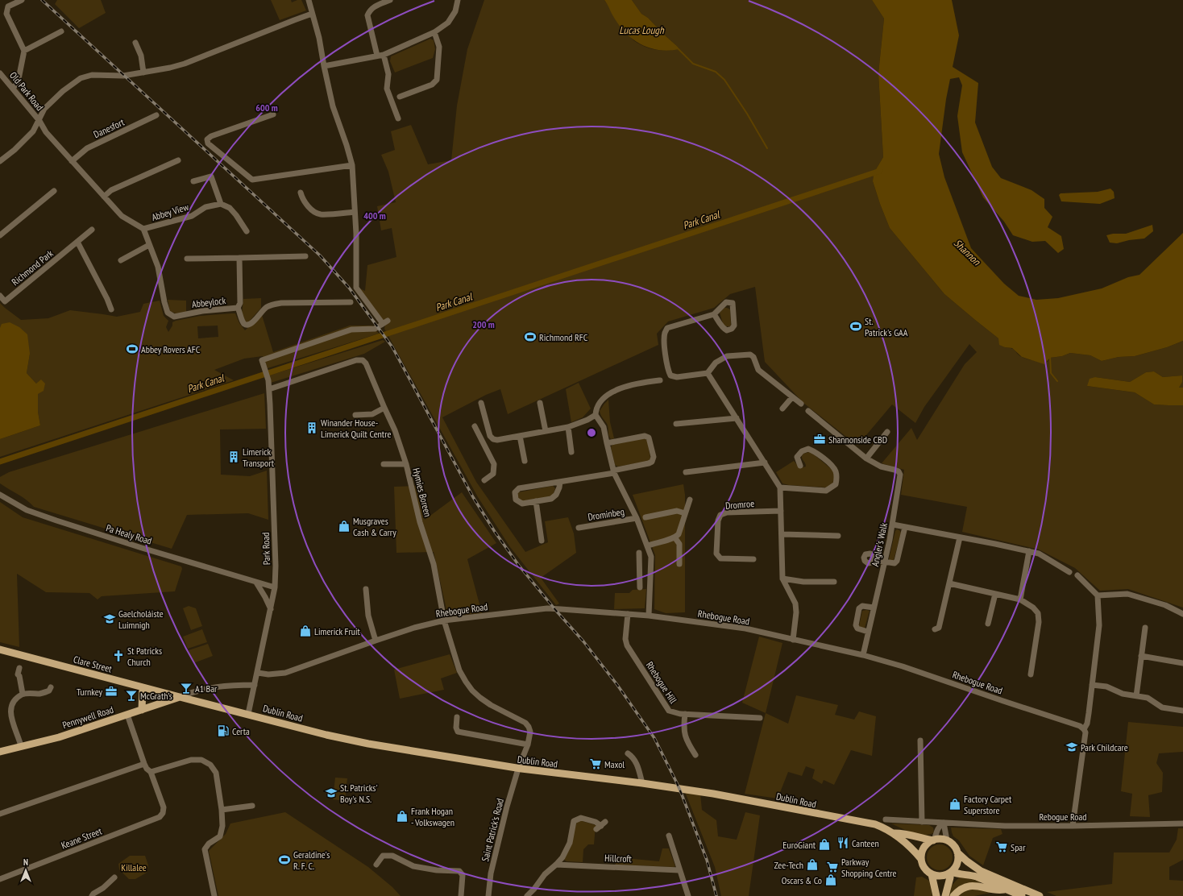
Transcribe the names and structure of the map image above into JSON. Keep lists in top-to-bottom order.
{
  "streets": {
    "main road": ["Clare Street", "Dublin Road", "Pennywell Road"],
    "street": [
      "Old Park Road",
      "Danesfort",
      "Abbey View",
      "Richmond Park",
      "Abbeylock",
      "Hymies Boreen",
      "Dromroe",
      "Drominbeg",
      "Pa Healy Road",
      "Angler's Walk",
      "Park Road",
      "Rhebogue Road",
      "Rhebogue Hill",
      "Rebogue Road",
      "Saint Patrick's Road",
      "Keane Street",
      "Hillcroft"
    ]
  },
  "crossings": [
    ["Abbey View", "Abbeylock"],
    ["Hymies Boreen", "Park Road"],
    ["Hymies Boreen", "Rhebogue Road"],
    ["Hymies Boreen", "Saint Patrick's Road"],
    ["Drominbeg", "Rhebogue Road"],
    ["Pa Healy Road", "Park Road"],
    ["Angler's Walk", "Rhebogue Road"],
    ["Park Road", "Rhebogue Road"],
    ["Park Road", "Dublin Road"],
    ["Rhebogue Road", "Rhebogue Hill"],
    ["Clare Street", "Dublin Road"],
    ["Clare Street", "Pennywell Road"],
    ["Dublin Road", "Pennywell Road"],
    ["Dublin Road", "Saint Patrick's Road"]
  ],
  "water": ["Lucas Lough", "Park Canal", "Shannon"],
  "parks": ["Killalee"],
  "places": {
    "sports": [
      "St. Patrick's GAA",
      "Richmond RFC",
      "Abbey Rovers AFC",
      "Geraldine's R. F. C."
    ],
    "building": ["Winander House- Limerick Quilt Centre", "Limerick Transport"],
    "office": ["Shannonside CBD", "Turnkey"],
    "shop": [
      "Musgraves Cash & Carry",
      "Limerick Fruit",
      "Factory Carpet Superstore",
      "Frank Hogan - Volkswagen",
      "EuroGiant",
      "Zee-Tech",
      "Oscars & Co"
    ],
    "school or university": ["Gaelcholáiste Luimnigh", "Park Childcare", "St. Patricks' Boy's N.S."],
    "church": ["St Patricks Church"],
    "bar": ["A1 Bar", "McGrath’s"],
    "fuel station": ["Certa"],
    "supermarket": ["Maxol", "Spar", "Parkway Shopping Centre"],
    "restaurant": ["Canteen"]
  },
  "north": "top",
  "rings": ["600 m", "400 m", "200 m"]
}
